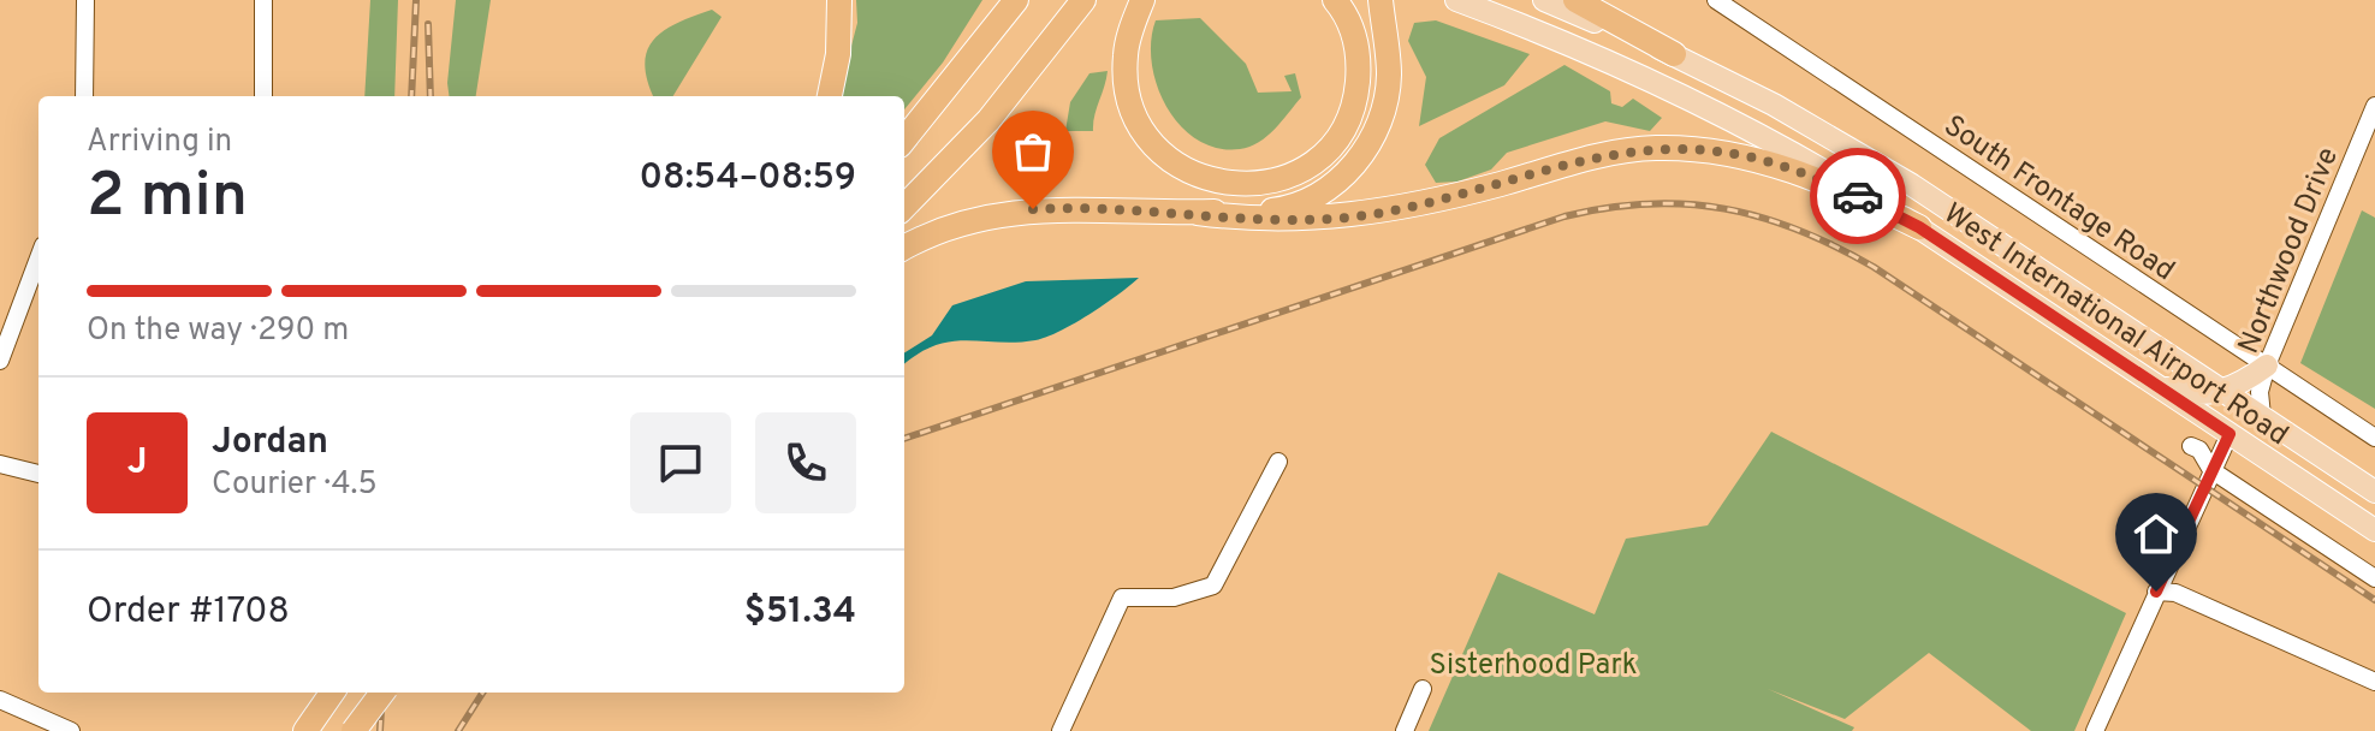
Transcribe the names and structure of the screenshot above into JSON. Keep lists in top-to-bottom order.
{
  "streets": {
    "main road": ["West International Airport Road"],
    "street": ["South Frontage Road", "Northwood Drive"]
  },
  "crossings": [
    ["South Frontage Road", "Northwood Drive"],
    ["Northwood Drive", "West International Airport Road"]
  ],
  "parks": ["Sisterhood Park"],
  "page": {
    "heading": ["2 min", "Arriving in", "08:54–08:59"],
    "panel": [
      "Jordan",
      "Courier · 4.5",
      "Order #1708",
      "$51.34"
    ],
    "bar": "On the way · 290 m",
    "round": "J"
  }
}
